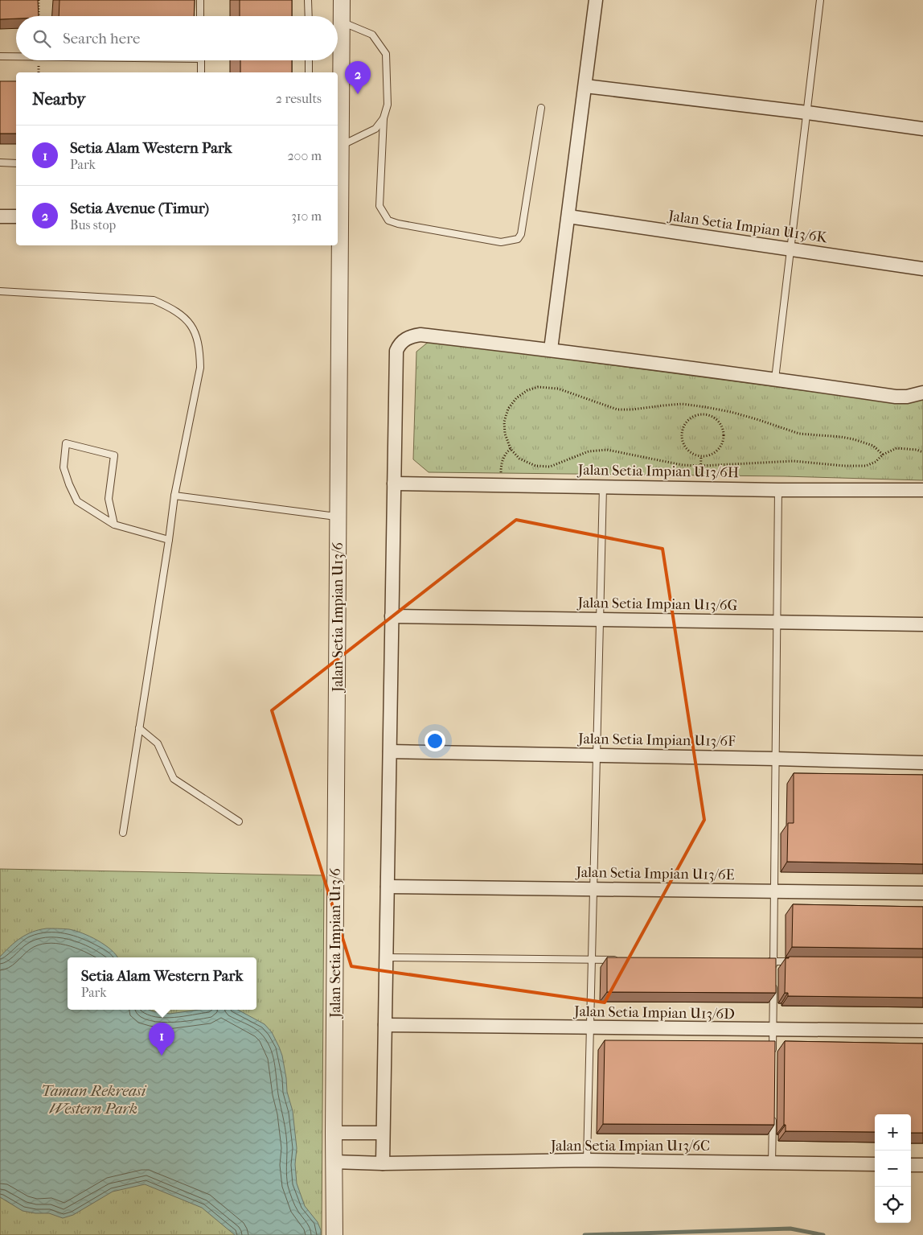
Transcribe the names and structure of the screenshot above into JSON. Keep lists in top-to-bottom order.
{
  "streets": {
    "street": [
      "Jalan Setia Impian U13/6K",
      "Jalan Setia Impian U13/6H",
      "Jalan Setia Impian U13/6G",
      "Jalan Setia Impian U13/6",
      "Jalan Setia Impian U13/6F",
      "Jalan Setia Impian U13/6E",
      "Jalan Setia Impian U13/6D",
      "Jalan Setia Impian U13/6C"
    ]
  },
  "crossings": [
    ["Jalan Setia Impian U13/6", "Jalan Setia Impian U13/6C"]
  ],
  "water": ["Taman Rekreasi Western Park"],
  "page": {
    "search": "Search here",
    "pins": ["2", "1"],
    "heading": ["Nearby", "2 results"],
    "list": [
      {
        "mark": "1",
        "name": "Setia Alam Western Park",
        "note": "Park",
        "value": "200 m"
      },
      {
        "mark": "2",
        "name": "Setia Avenue (Timur)",
        "note": "Bus stop",
        "value": "310 m"
      }
    ],
    "popup": ["Setia Alam Western Park", "Park"],
    "map_buttons": ["+", "−"]
  }
}
